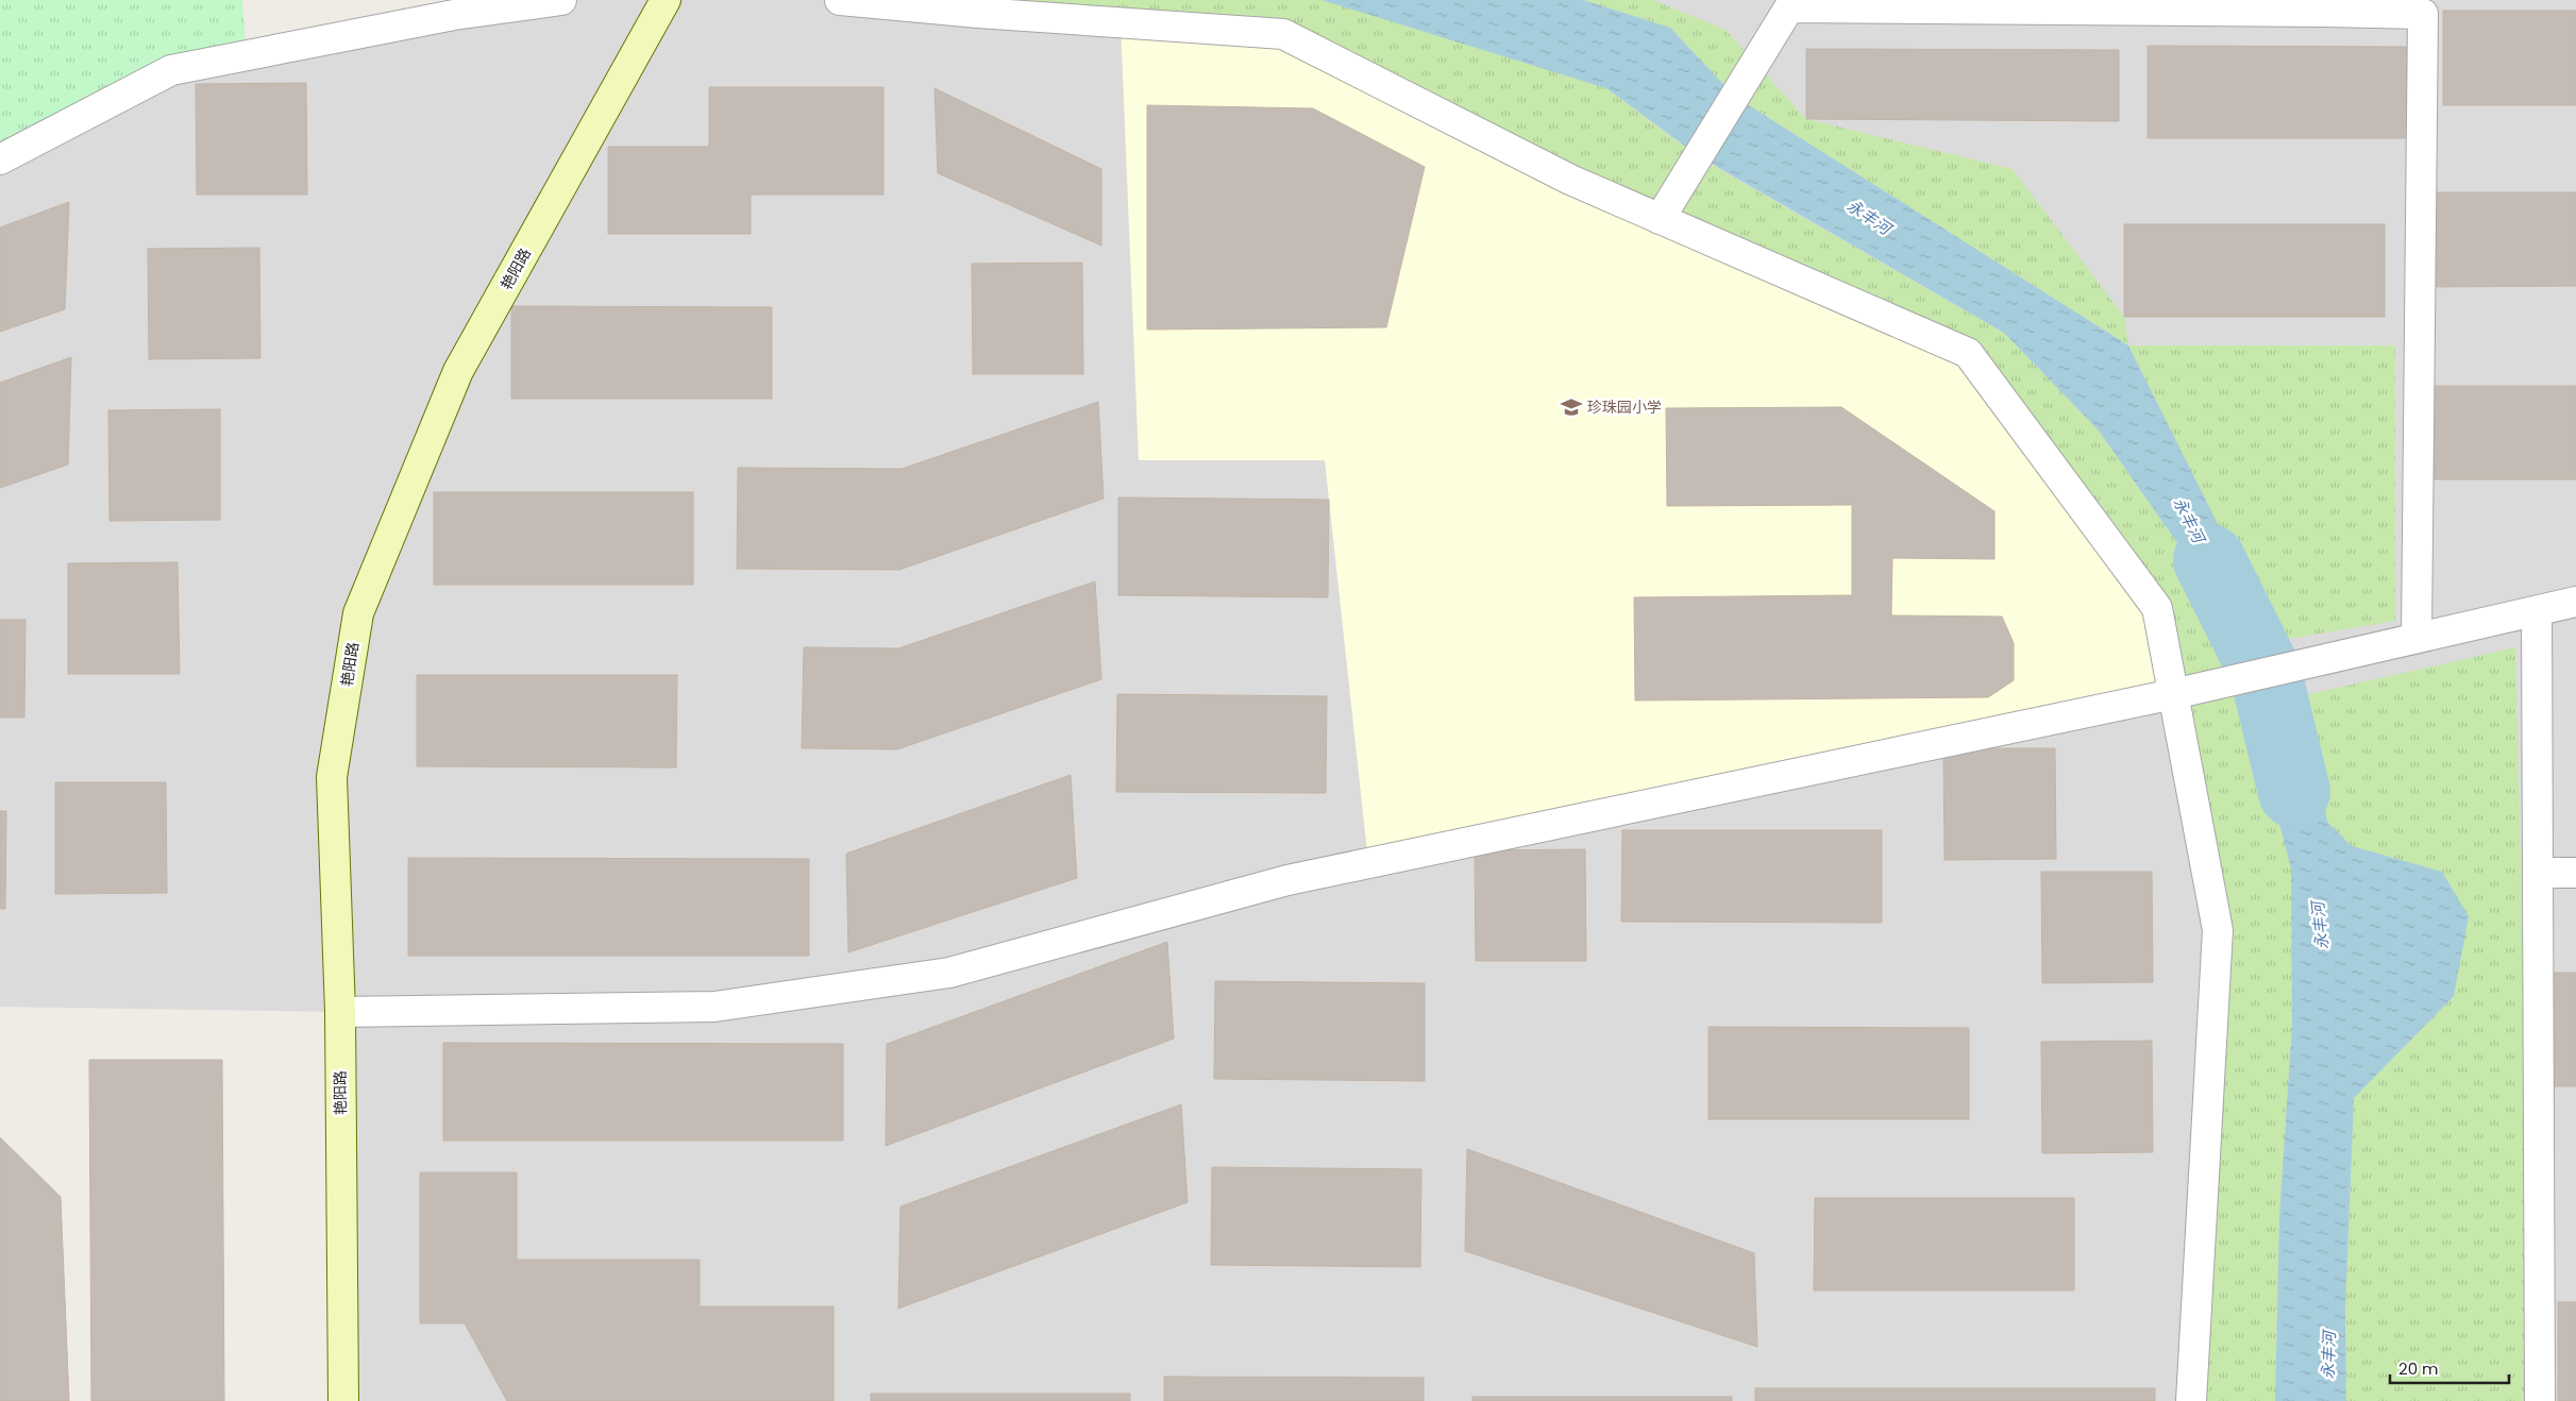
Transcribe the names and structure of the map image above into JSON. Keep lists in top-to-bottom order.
{
  "streets": {
    "street": ["艳阳路"]
  },
  "water": ["永丰河"],
  "places": {
    "school or university": ["珍珠园小学"]
  },
  "scale_bar": "20 m"
}
